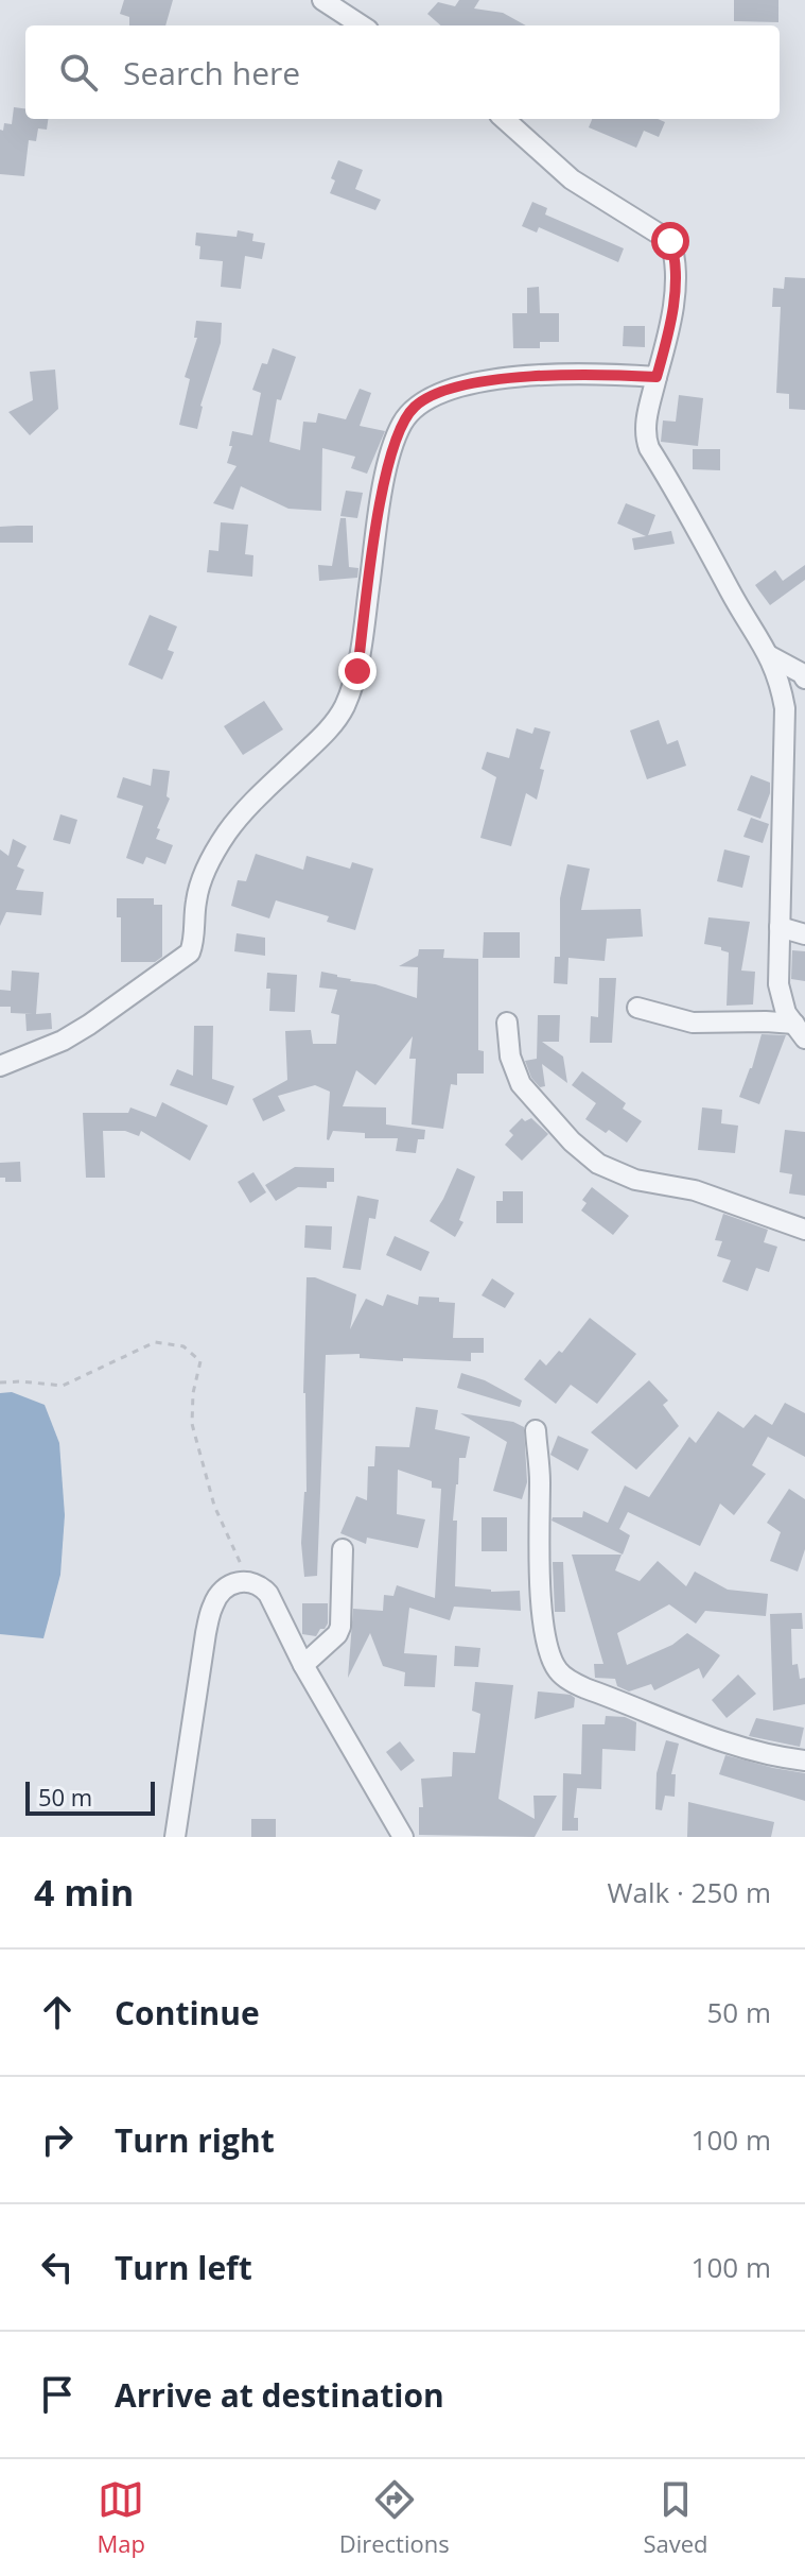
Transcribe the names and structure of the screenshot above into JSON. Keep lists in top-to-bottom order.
{
  "scale_bar": "50 m",
  "page": {
    "search": "Search here",
    "scale": "50 m",
    "heading": ["4 min", "Walk · 250 m"],
    "list": [
      ["Continue", "50 m"],
      ["Turn right", "100 m"],
      ["Turn left", "100 m"],
      "Arrive at destination"
    ],
    "nav": ["Map", "Directions", "Saved"]
  }
}
